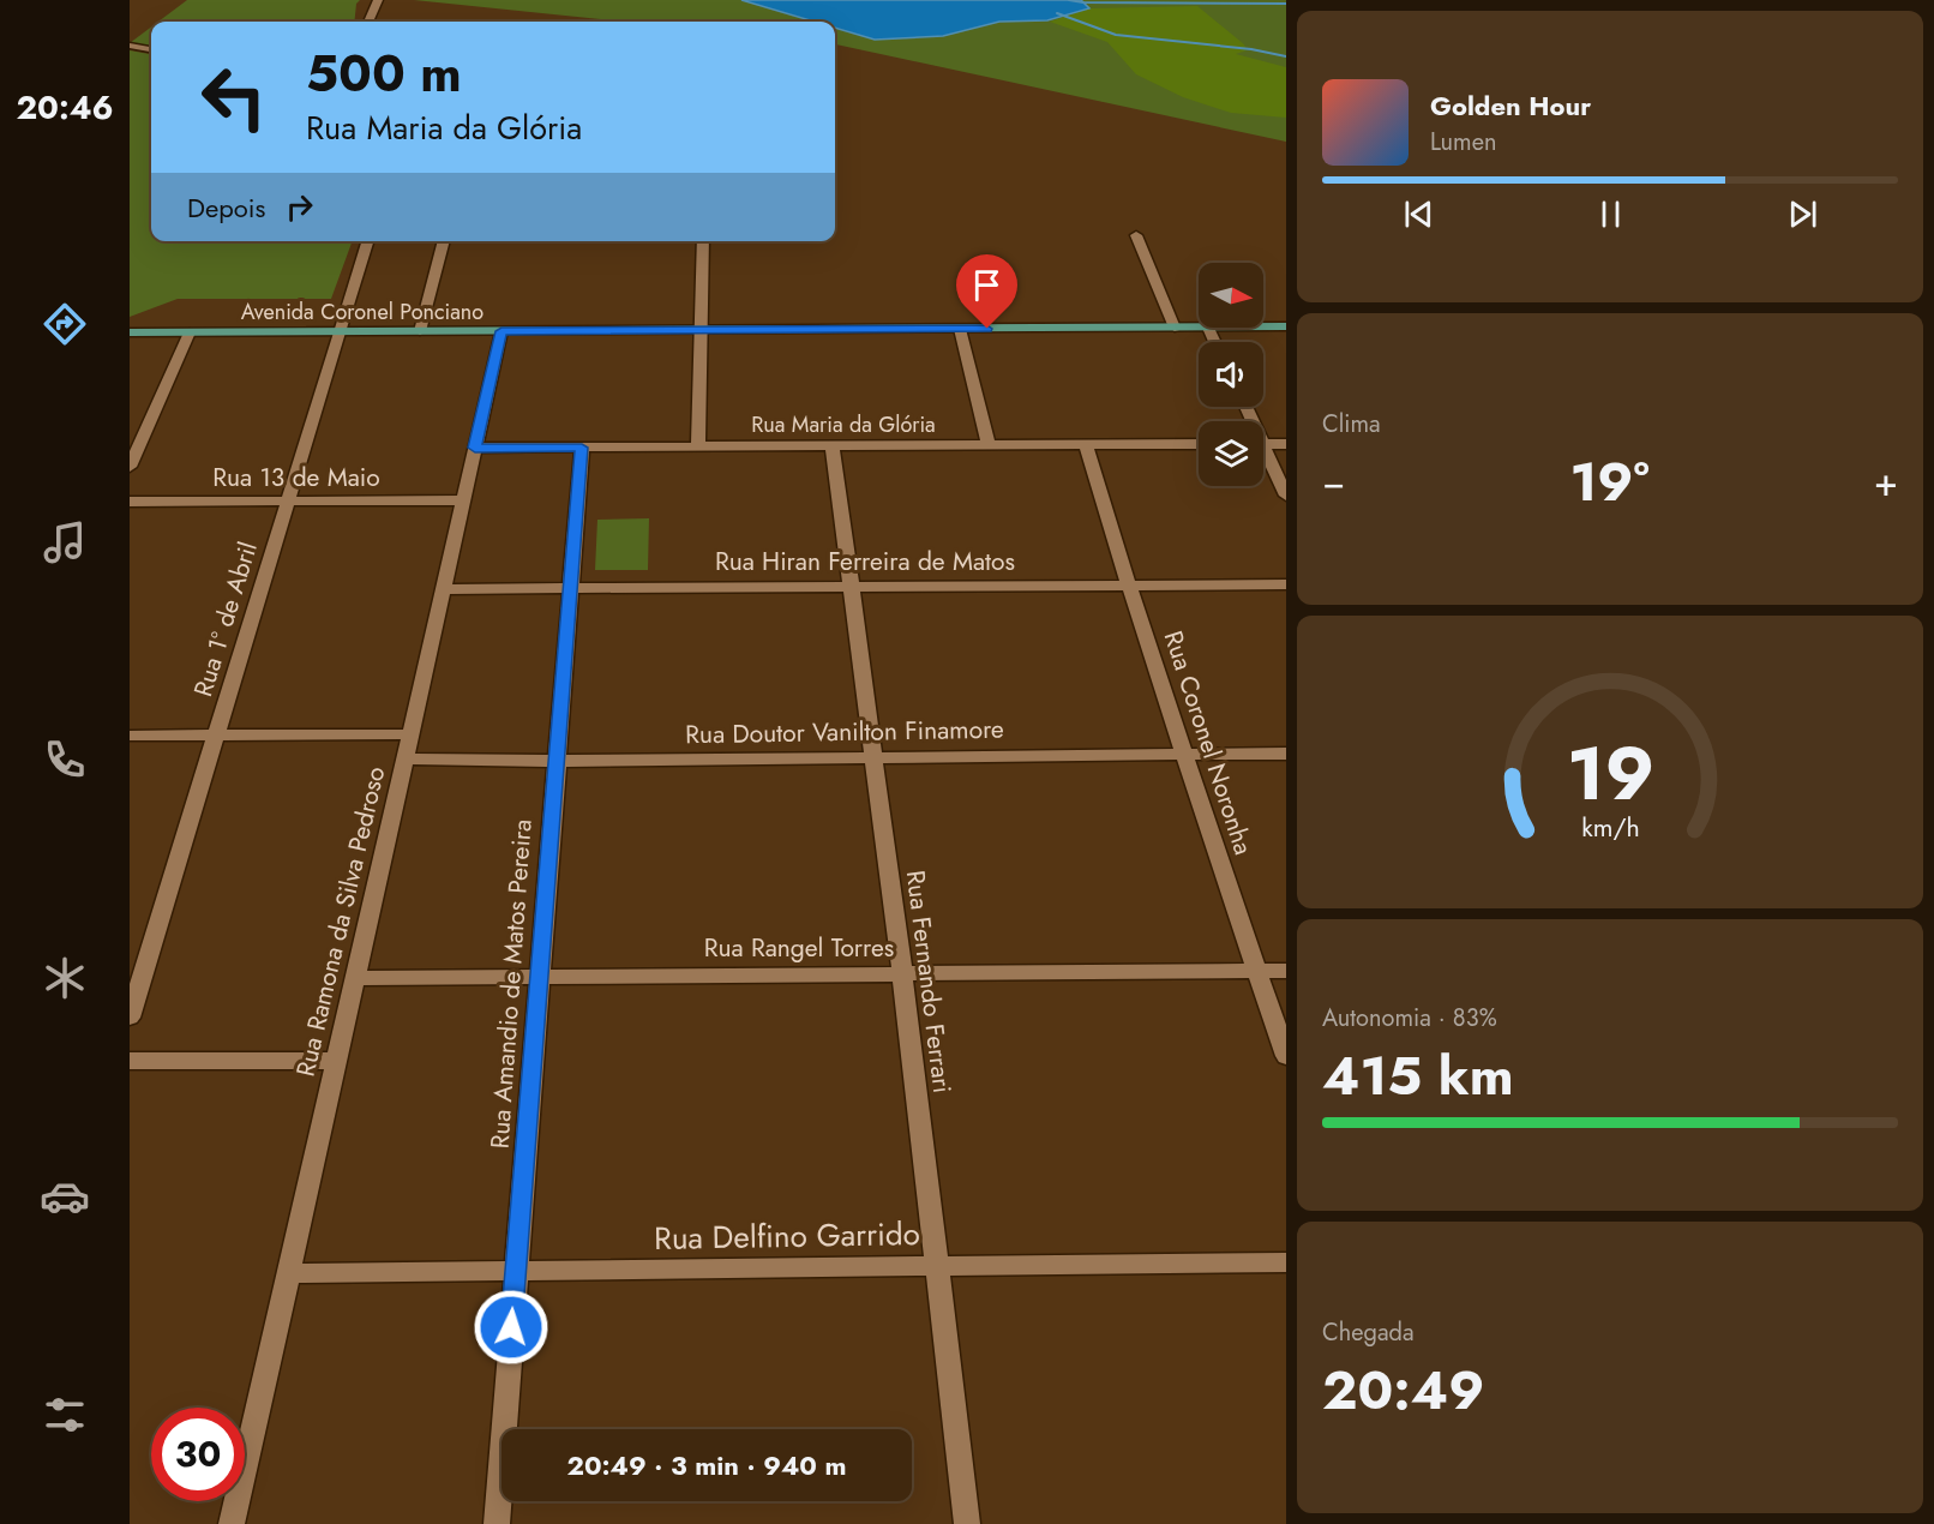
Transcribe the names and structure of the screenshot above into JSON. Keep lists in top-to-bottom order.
{
  "streets": {
    "main road": ["Avenida Coronel Ponciano"],
    "street": [
      "Rua Maria da Glória",
      "Rua 13 de Maio",
      "Rua Hiran Ferreira de Matos",
      "Rua 1º de Abril",
      "Rua Doutor Vanilton Finamore",
      "Rua Coronel Noronha",
      "Rua Ramona da Silva Pedroso",
      "Rua Rangel Torres",
      "Rua Fernando Ferrari",
      "Rua Amandio de Matos Pereira",
      "Rua Delfino Garrido"
    ]
  },
  "crossings": [
    ["Avenida Coronel Ponciano", "Rua 1º de Abril"],
    ["Avenida Coronel Ponciano", "Rua Ramona da Silva Pedroso"],
    ["Rua Maria da Glória", "Rua Coronel Noronha"],
    ["Rua Maria da Glória", "Rua Ramona da Silva Pedroso"],
    ["Rua Maria da Glória", "Rua Fernando Ferrari"],
    ["Rua Maria da Glória", "Rua Amandio de Matos Pereira"],
    ["Rua 13 de Maio", "Rua 1º de Abril"],
    ["Rua 13 de Maio", "Rua Ramona da Silva Pedroso"],
    ["Rua Hiran Ferreira de Matos", "Rua Coronel Noronha"],
    ["Rua Hiran Ferreira de Matos", "Rua Ramona da Silva Pedroso"],
    ["Rua Hiran Ferreira de Matos", "Rua Fernando Ferrari"],
    ["Rua Hiran Ferreira de Matos", "Rua Amandio de Matos Pereira"],
    ["Rua Doutor Vanilton Finamore", "Rua Coronel Noronha"],
    ["Rua Doutor Vanilton Finamore", "Rua Ramona da Silva Pedroso"],
    ["Rua Doutor Vanilton Finamore", "Rua Fernando Ferrari"],
    ["Rua Doutor Vanilton Finamore", "Rua Amandio de Matos Pereira"],
    ["Rua Coronel Noronha", "Rua Rangel Torres"],
    ["Rua Ramona da Silva Pedroso", "Rua Rangel Torres"],
    ["Rua Ramona da Silva Pedroso", "Rua Delfino Garrido"],
    ["Rua Rangel Torres", "Rua Fernando Ferrari"],
    ["Rua Rangel Torres", "Rua Amandio de Matos Pereira"],
    ["Rua Fernando Ferrari", "Rua Delfino Garrido"],
    ["Rua Amandio de Matos Pereira", "Rua Delfino Garrido"]
  ],
  "north": "right",
  "page": {
    "tabs": "20:46",
    "turn": ["500 m", "Rua Maria da Glória"],
    "song": ["Golden Hour", "Lumen"],
    "then": "Depois",
    "tile": [
      "Clima",
      ["Autonomia · 83%", "415 km"],
      ["Chegada", "20:49"]
    ],
    "heat": ["−", "19°", "+"],
    "limit": "30",
    "trip": "20:49 · 3 min · 940 m",
    "gauge": ["19", "km/h"]
  }
}
